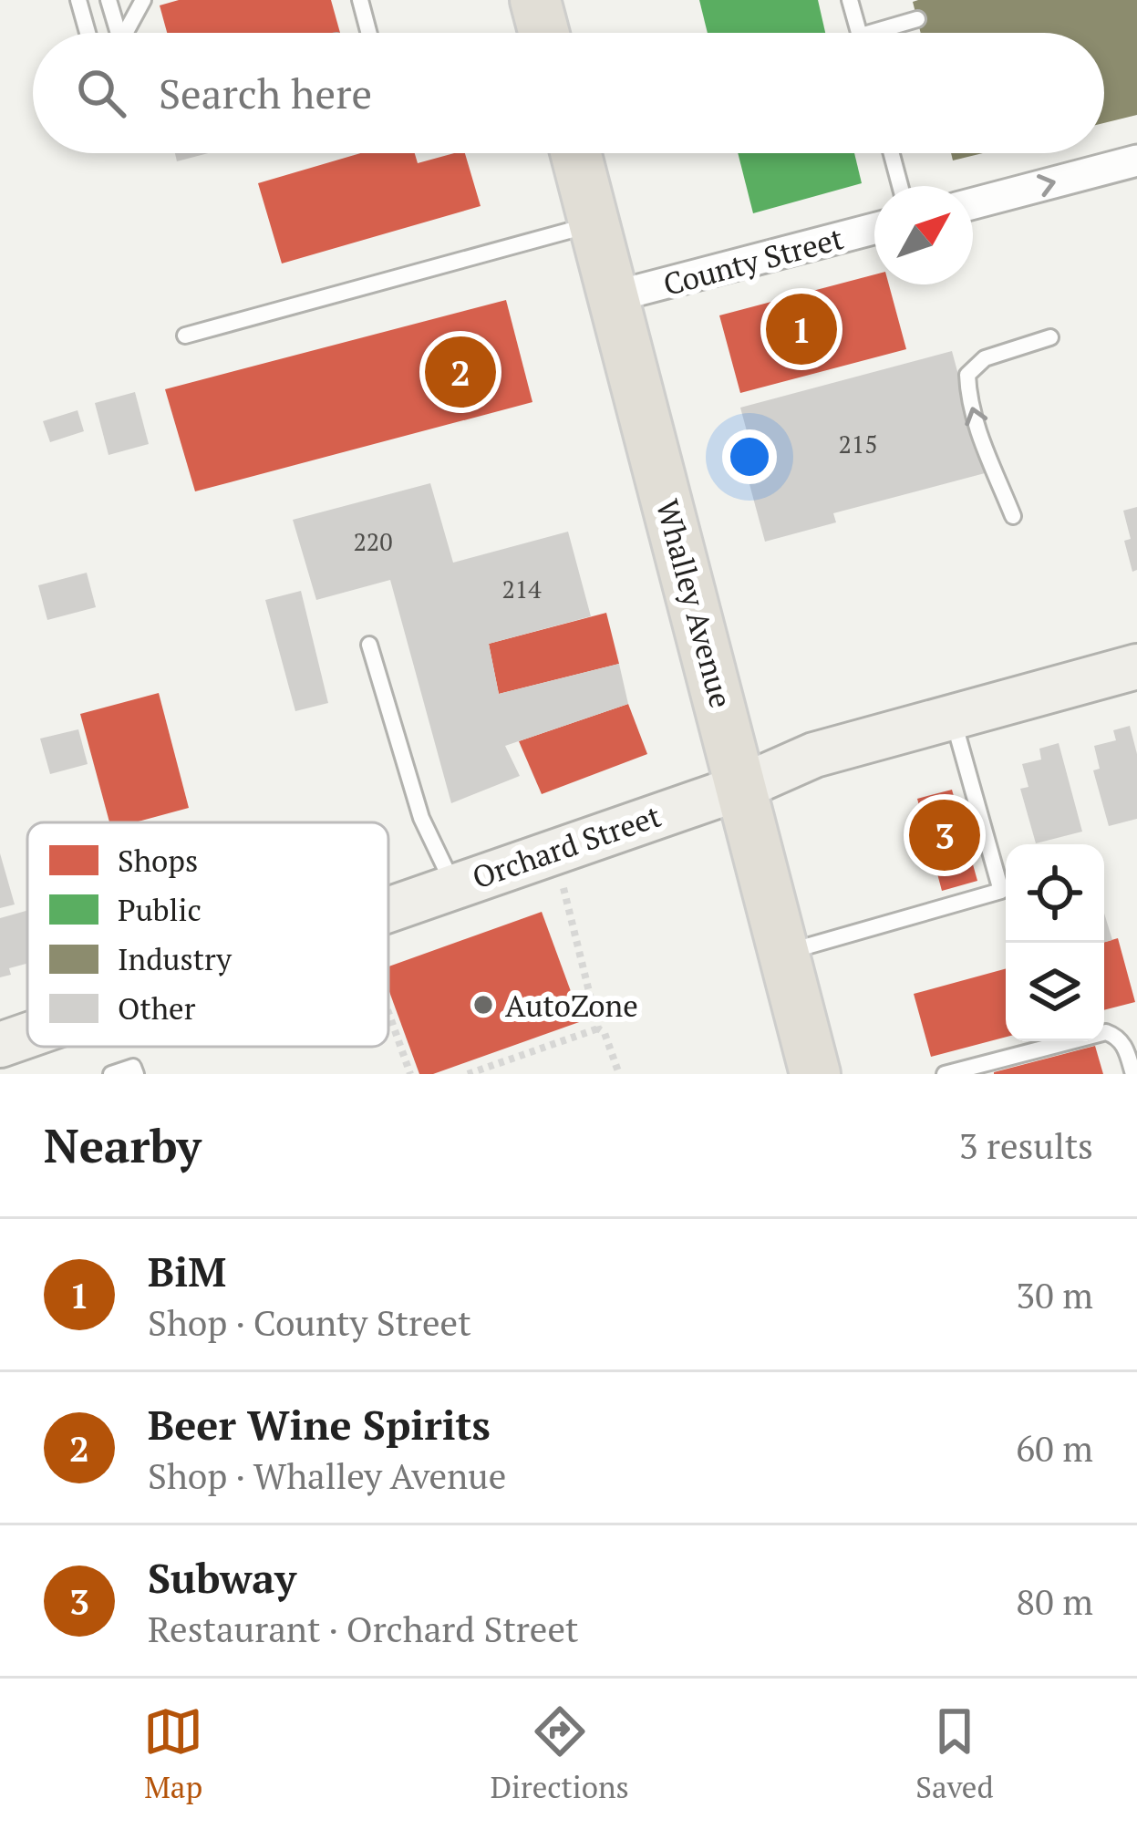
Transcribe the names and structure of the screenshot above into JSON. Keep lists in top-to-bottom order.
{
  "streets": {
    "main road": ["Whalley Avenue", "Orchard Street"],
    "street": ["County Street"]
  },
  "crossings": [
    ["County Street", "Whalley Avenue"],
    ["Whalley Avenue", "Orchard Street"]
  ],
  "places": ["AutoZone"],
  "house_numbers": ["215", "220", "214"],
  "legend": [
    "Shops",
    "Public",
    "Industry",
    "Other"
  ],
  "north": "top right",
  "page": {
    "search": "Search here",
    "pins": ["1", "2", "3"],
    "heading": ["Nearby", "3 results"],
    "list": [
      {
        "mark": "1",
        "name": "BiM",
        "note": "Shop · County Street",
        "value": "30 m"
      },
      {
        "mark": "2",
        "name": "Beer Wine Spirits",
        "note": "Shop · Whalley Avenue",
        "value": "60 m"
      },
      {
        "mark": "3",
        "name": "Subway",
        "note": "Restaurant · Orchard Street",
        "value": "80 m"
      }
    ],
    "nav": ["Map", "Directions", "Saved"]
  }
}
